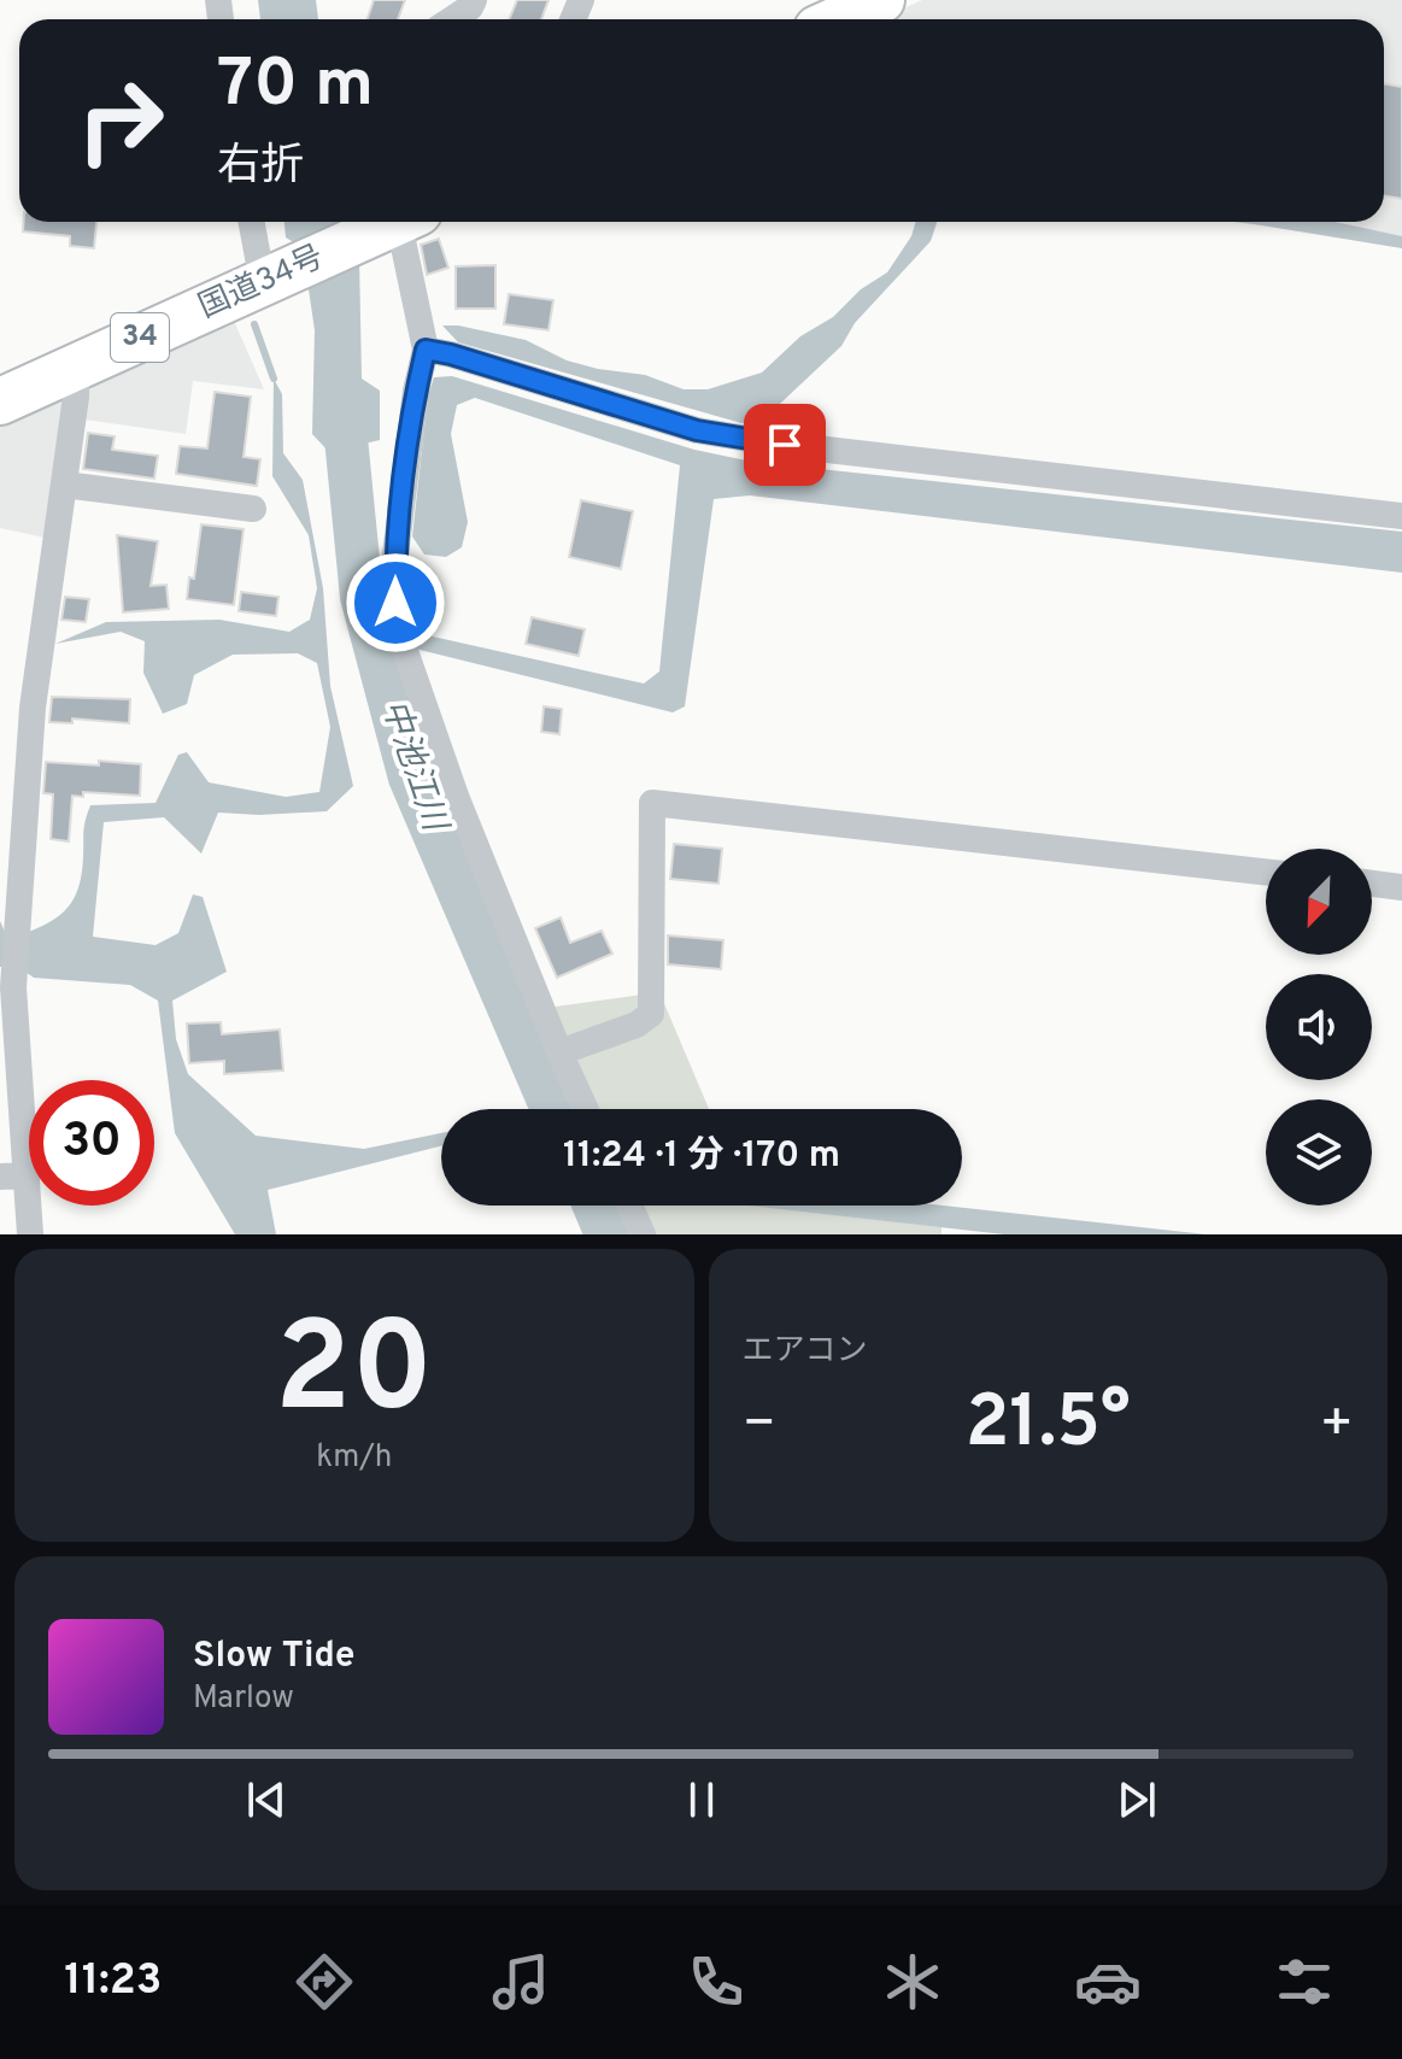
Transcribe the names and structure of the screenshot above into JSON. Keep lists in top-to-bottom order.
{
  "streets": {
    "highway": ["国道34号", "34"]
  },
  "water": ["中池江川"],
  "north": "bottom left",
  "page": {
    "turn": ["70 m", "右折"],
    "limit": "30",
    "trip": "11:24 · 1 分 · 170 m",
    "tile": [
      ["20", "km/h"],
      "エアコン"
    ],
    "heat": ["−", "21.5°", "+"],
    "song": ["Slow Tide", "Marlow"],
    "tabs": "11:23"
  }
}
